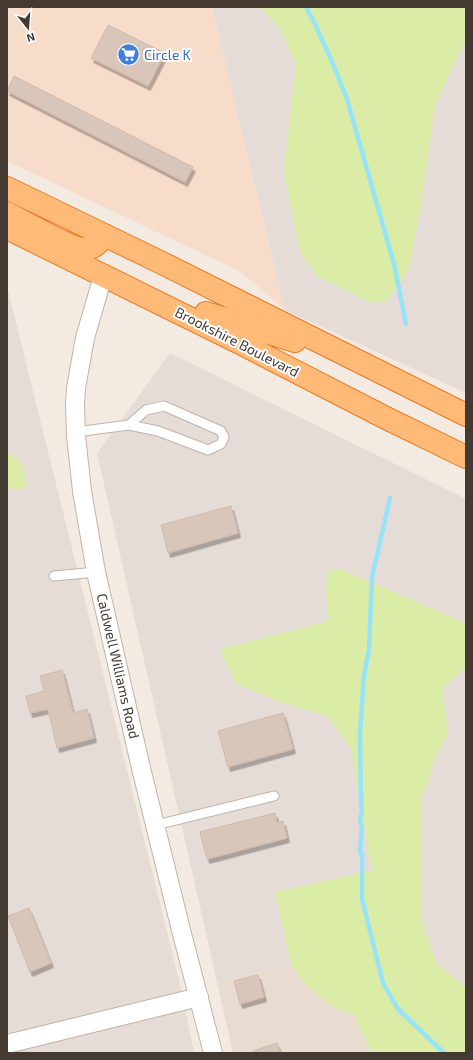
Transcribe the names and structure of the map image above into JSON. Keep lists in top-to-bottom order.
{
  "streets": {
    "highway": ["Brookshire Boulevard"],
    "street": ["Caldwell Williams Road"]
  },
  "crossings": [
    ["Brookshire Boulevard", "Caldwell Williams Road"]
  ],
  "places": {
    "supermarket": ["Circle K"]
  },
  "north": "bottom"
}
